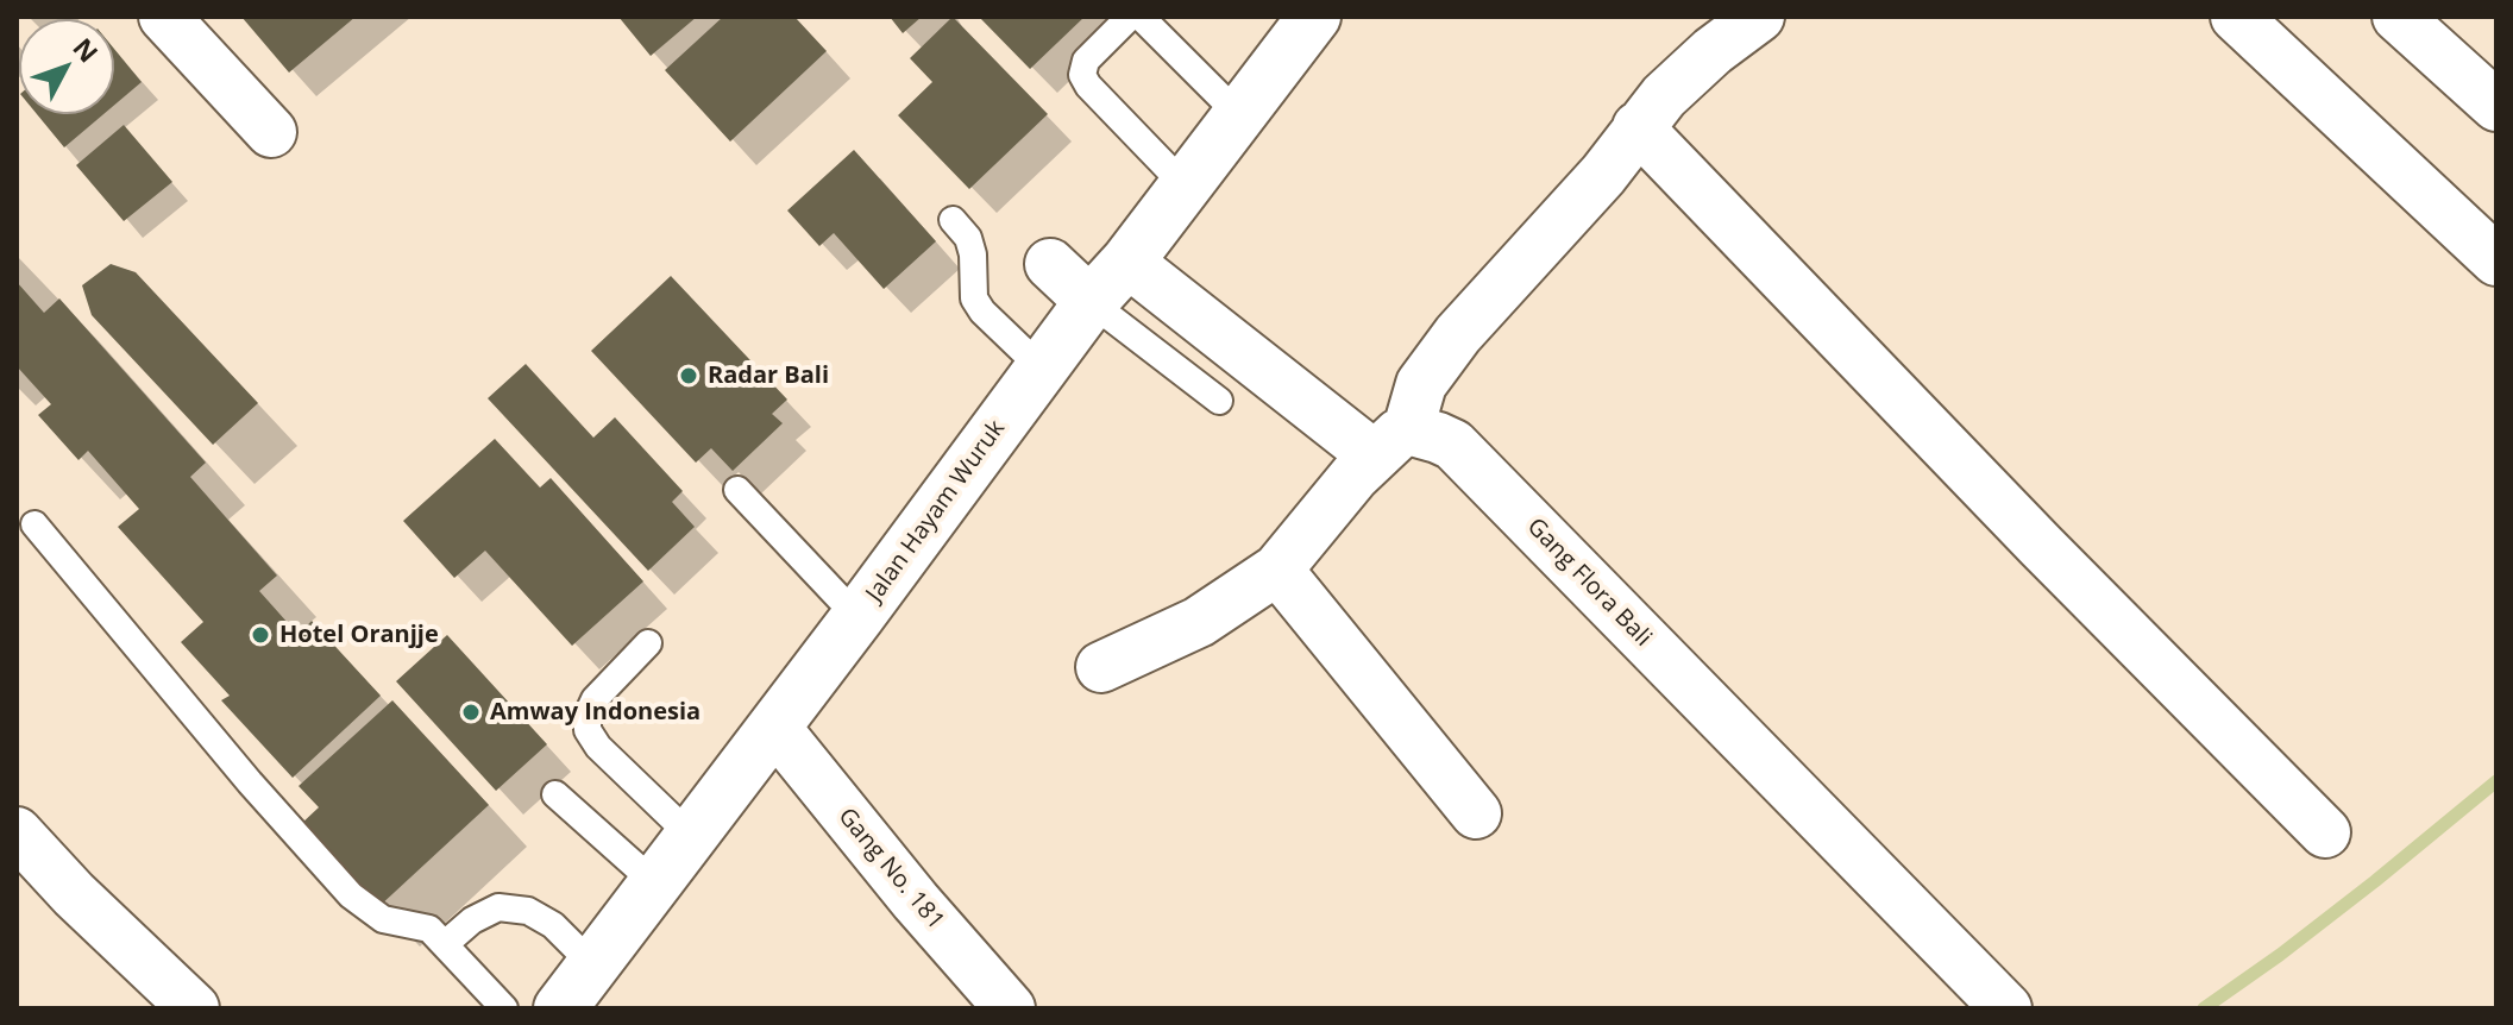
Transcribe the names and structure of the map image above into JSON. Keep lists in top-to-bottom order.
{
  "streets": {
    "main road": ["Jalan Hayam Wuruk"],
    "street": ["Gang Flora Bali", "Gang No. 181"]
  },
  "crossings": [
    ["Jalan Hayam Wuruk", "Gang Flora Bali"],
    ["Jalan Hayam Wuruk", "Gang No. 181"]
  ],
  "places": ["Radar Bali", "Hotel Oranjje", "Amway Indonesia"],
  "north": "top right"
}
